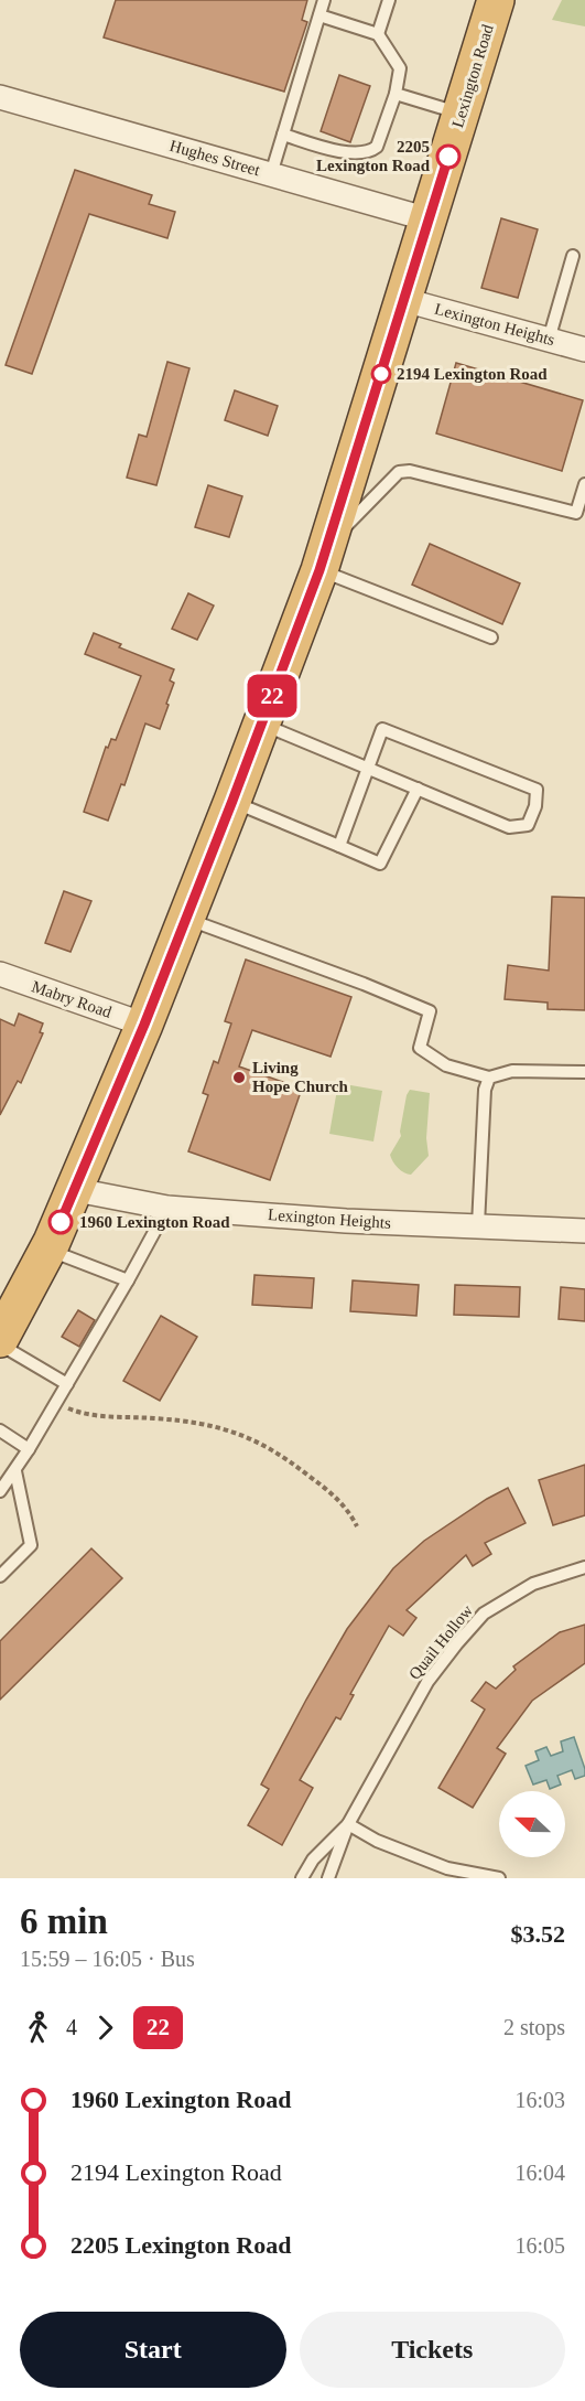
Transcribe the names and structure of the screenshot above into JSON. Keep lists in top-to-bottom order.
{
  "streets": {
    "highway": ["Lexington Road"],
    "street": ["Hughes Street", "Lexington Heights", "Mabry Road"],
    "lane": ["Quail Hollow"]
  },
  "crossings": [
    ["Lexington Road", "Hughes Street"],
    ["Lexington Road", "Lexington Heights"],
    ["Lexington Road", "Mabry Road"]
  ],
  "places": [
    "2205 Lexington Road",
    "2194 Lexington Road",
    "Living Hope Church",
    "1960 Lexington Road"
  ],
  "lines": ["bus line 22"],
  "north": "left",
  "page": {
    "on_map": "22",
    "heading": ["6 min", "15:59 – 16:05 · Bus", "$3.52"],
    "legs": ["4", "22", "2 stops"],
    "list": [
      {
        "name": "1960 Lexington Road",
        "value": "16:03"
      },
      {
        "name": "2194 Lexington Road",
        "value": "16:04"
      },
      {
        "name": "2205 Lexington Road",
        "value": "16:05"
      }
    ],
    "buttons": ["Start", "Tickets"]
  }
}
